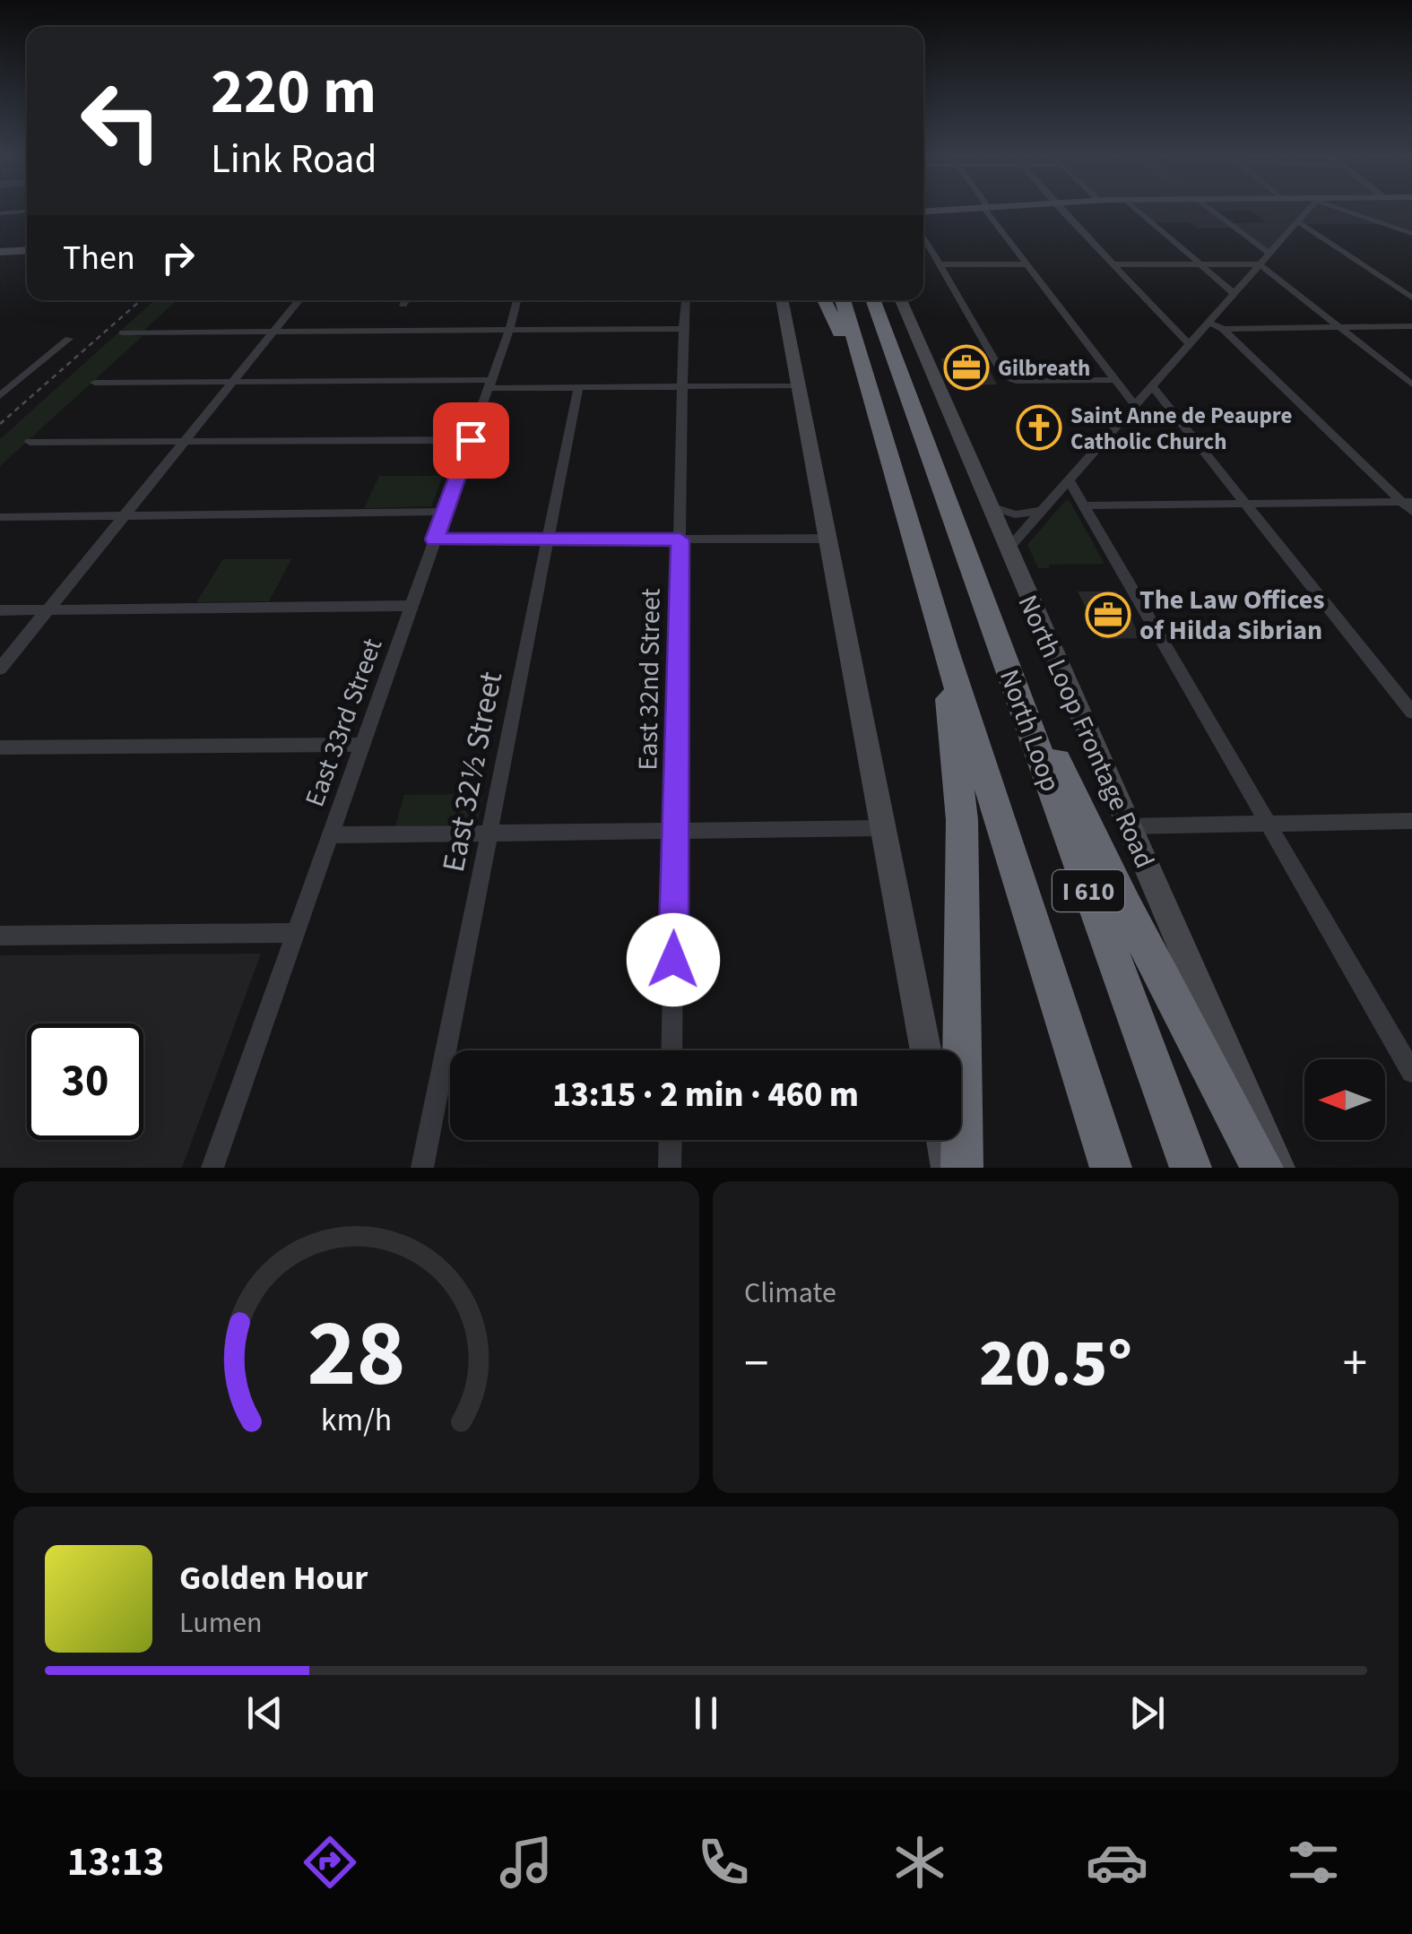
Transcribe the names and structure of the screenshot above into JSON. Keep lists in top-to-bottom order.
{
  "streets": {
    "highway": ["North Loop", "I 610"],
    "main road": ["North Loop Frontage Road"],
    "street": ["East 32nd Street", "East 33rd Street", "East 32½ Street"]
  },
  "places": {
    "office": ["Gilbreath", "The Law Offices of Hilda Sibrian"],
    "church": ["Saint Anne de Peaupre Catholic Church"]
  },
  "north": "left",
  "page": {
    "turn": ["220 m", "Link Road"],
    "then": "Then",
    "limit": "30",
    "trip": "13:15 · 2 min · 460 m",
    "tile": "Climate",
    "heat": ["−", "20.5°", "+"],
    "song": ["Golden Hour", "Lumen"],
    "tabs": "13:13",
    "gauge": ["28", "km/h"]
  }
}
